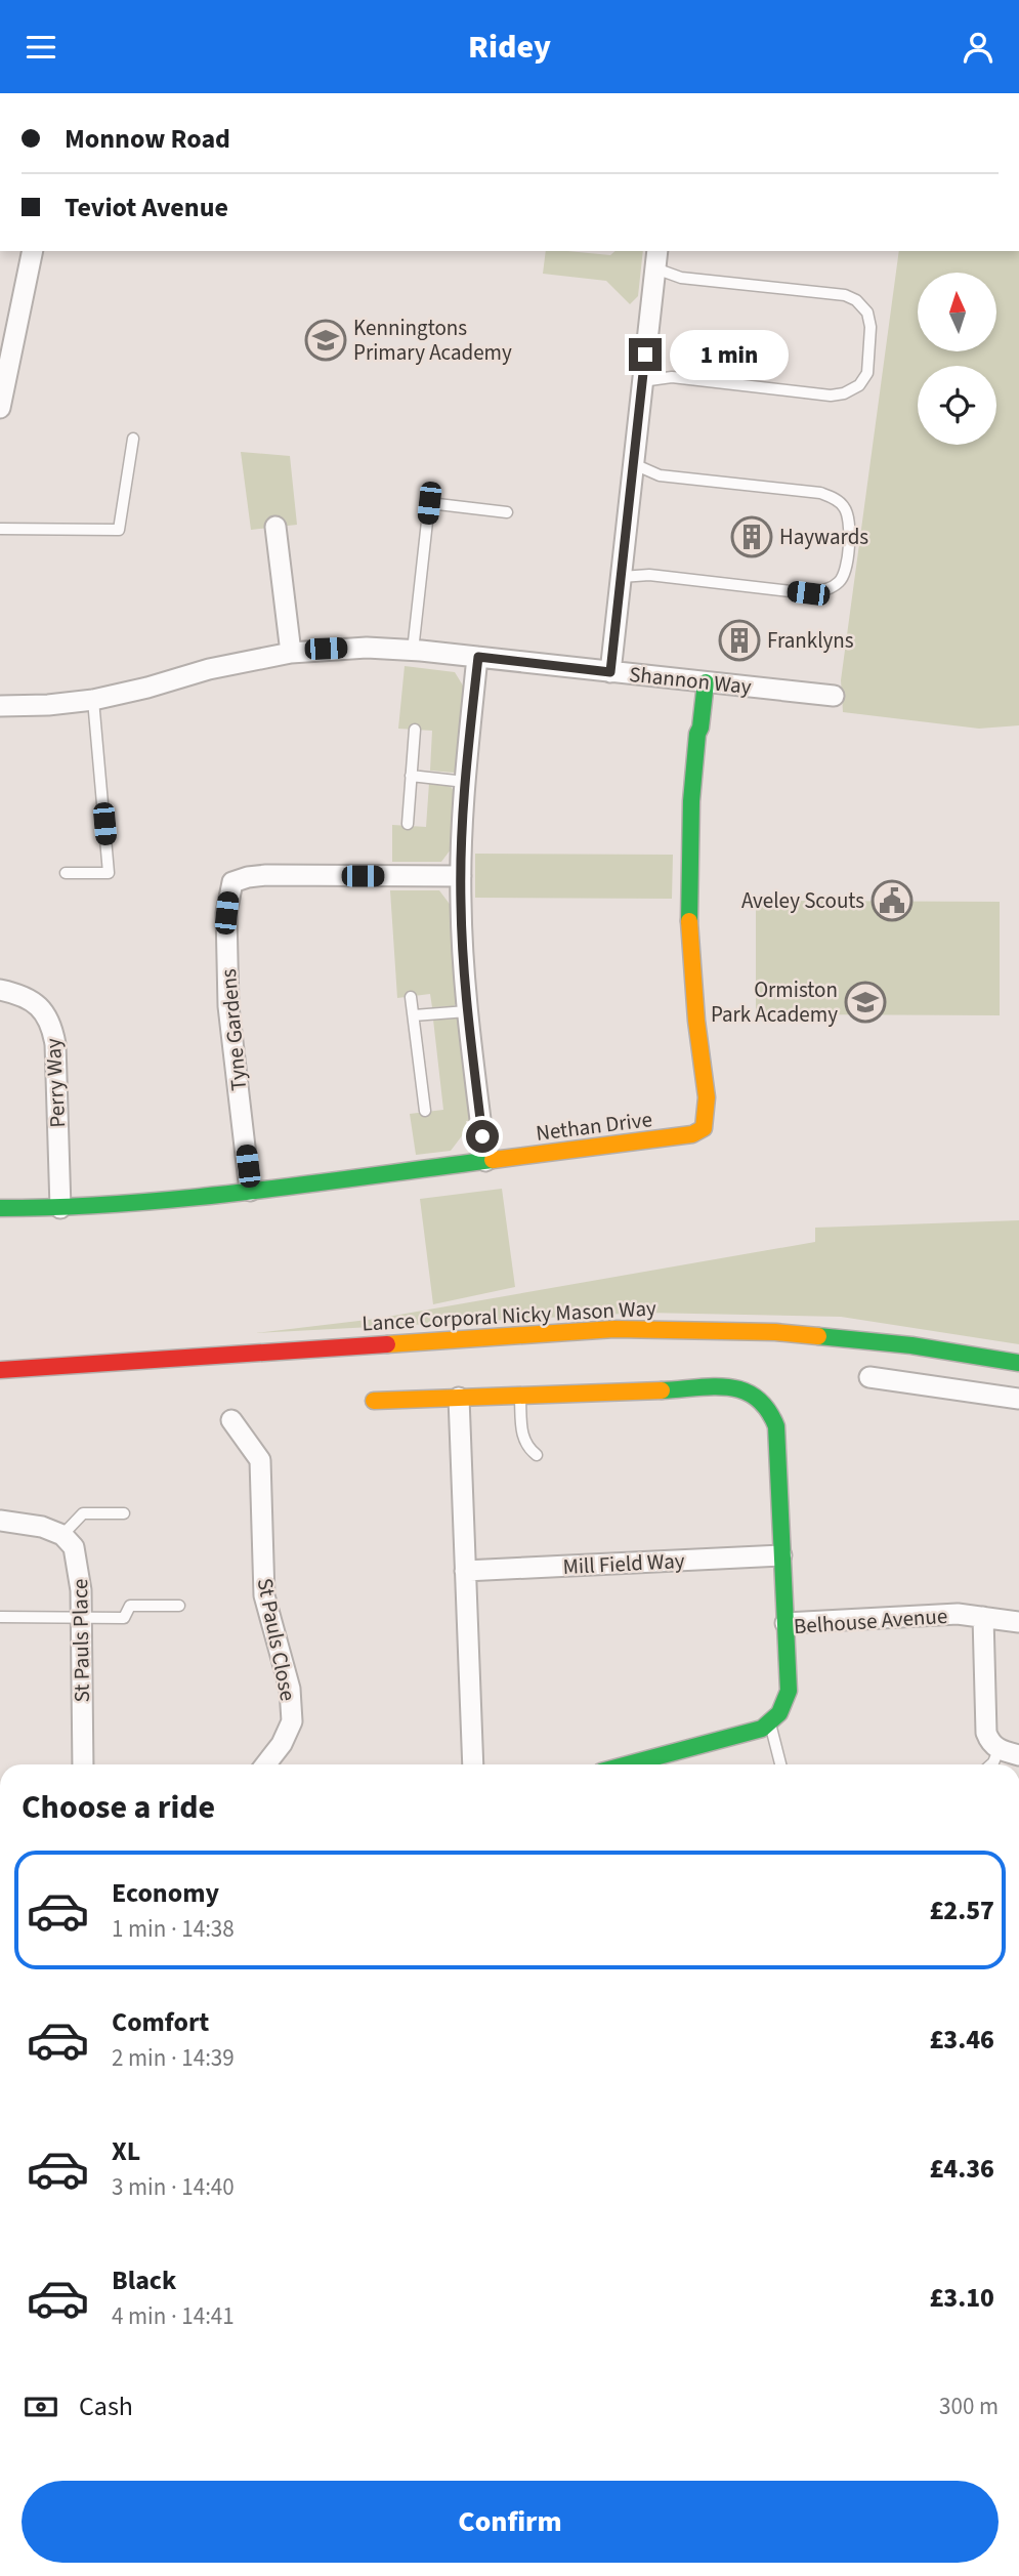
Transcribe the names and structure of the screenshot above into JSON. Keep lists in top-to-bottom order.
{
  "streets": {
    "street": [
      "Shannon Way",
      "Tyne Gardens",
      "Perry Way",
      "Nethan Drive",
      "Lance Corporal Nicky Mason Way",
      "Mill Field Way",
      "Belhouse Avenue",
      "St Pauls Close",
      "St Pauls Place"
    ]
  },
  "crossings": [
    ["Shannon Way", "Nethan Drive"],
    ["Tyne Gardens", "Nethan Drive"],
    ["Perry Way", "Nethan Drive"]
  ],
  "places": {
    "school or university": ["Kenningtons Primary Academy", "Ormiston Park Academy"],
    "building": ["Haywards", "Franklyns"],
    "public building": ["Aveley Scouts"]
  },
  "north": "top",
  "page": {
    "header": "Ridey",
    "banner": ["Monnow Road", "Teviot Avenue"],
    "bubble": "1 min",
    "heading": "Choose a ride",
    "list": [
      {
        "name": "Economy",
        "note": "1 min · 14:38",
        "value": "£2.57"
      },
      {
        "name": "Comfort",
        "note": "2 min · 14:39",
        "value": "£3.46"
      },
      {
        "name": "XL",
        "note": "3 min · 14:40",
        "value": "£4.36"
      },
      {
        "name": "Black",
        "note": "4 min · 14:41",
        "value": "£3.10"
      }
    ],
    "pay": ["Cash", "300 m"],
    "buttons": "Confirm"
  }
}
